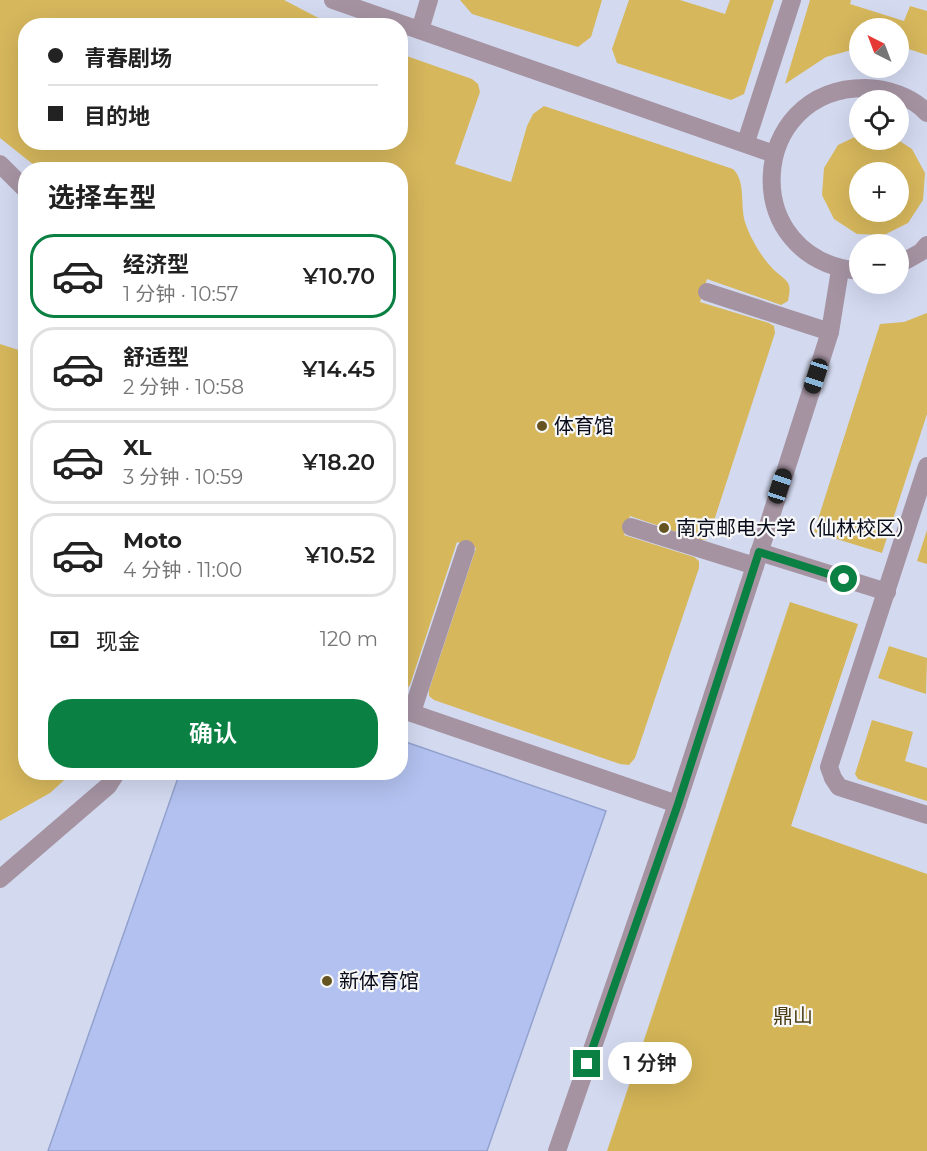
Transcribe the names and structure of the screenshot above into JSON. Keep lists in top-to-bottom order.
{
  "parks": ["鼎山"],
  "places": ["体育馆", "南京邮电大学（仙林校区）", "新体育馆"],
  "north": "top left",
  "page": {
    "map_buttons": ["+", "−"],
    "banner": ["青春剧场", "目的地"],
    "heading": "选择车型",
    "list": [
      {
        "name": "经济型",
        "note": "1 分钟 · 10:57",
        "value": "¥10.70"
      },
      {
        "name": "舒适型",
        "note": "2 分钟 · 10:58",
        "value": "¥14.45"
      },
      {
        "name": "XL",
        "note": "3 分钟 · 10:59",
        "value": "¥18.20"
      },
      {
        "name": "Moto",
        "note": "4 分钟 · 11:00",
        "value": "¥10.52"
      }
    ],
    "pay": ["现金", "120 m"],
    "buttons": "确认",
    "bubble": "1 分钟"
  }
}
